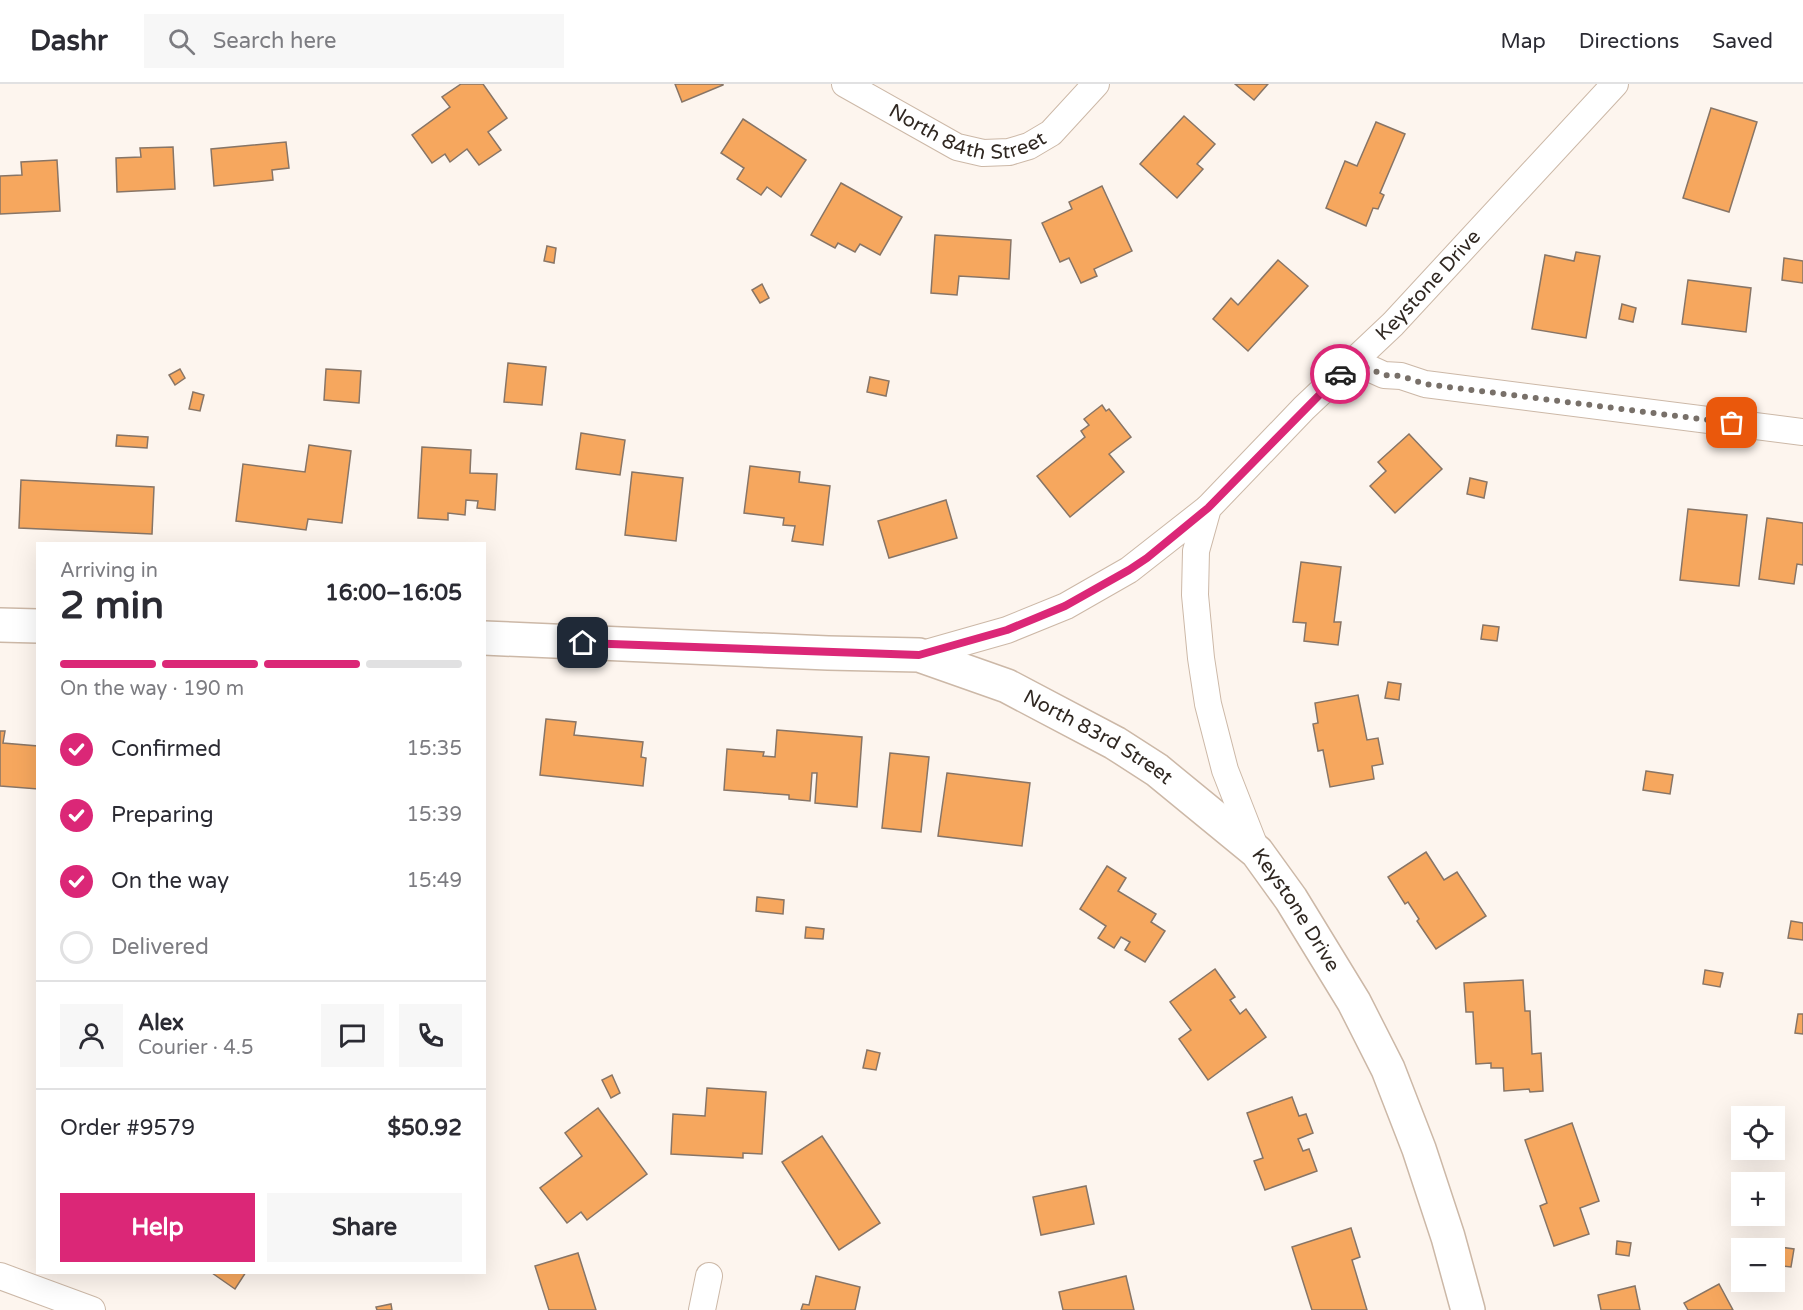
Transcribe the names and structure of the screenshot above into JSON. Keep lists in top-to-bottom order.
{
  "streets": {
    "street": ["North 84th Street", "Keystone Drive", "North 83rd Street"]
  },
  "crossings": [
    ["Keystone Drive", "North 83rd Street"]
  ],
  "page": {
    "header": "Dashr",
    "search": "Search here",
    "nav": ["Map", "Directions", "Saved"],
    "heading": ["2 min", "Arriving in", "16:00–16:05"],
    "panel": [
      "Alex",
      "Courier · 4.5",
      "Order #9579",
      "$50.92"
    ],
    "bar": "On the way · 190 m",
    "list": [
      ["Confirmed", "15:35"],
      ["Preparing", "15:39"],
      ["On the way", "15:49"],
      "Delivered"
    ],
    "map_buttons": ["+", "−"],
    "buttons": ["Help", "Share"]
  }
}
